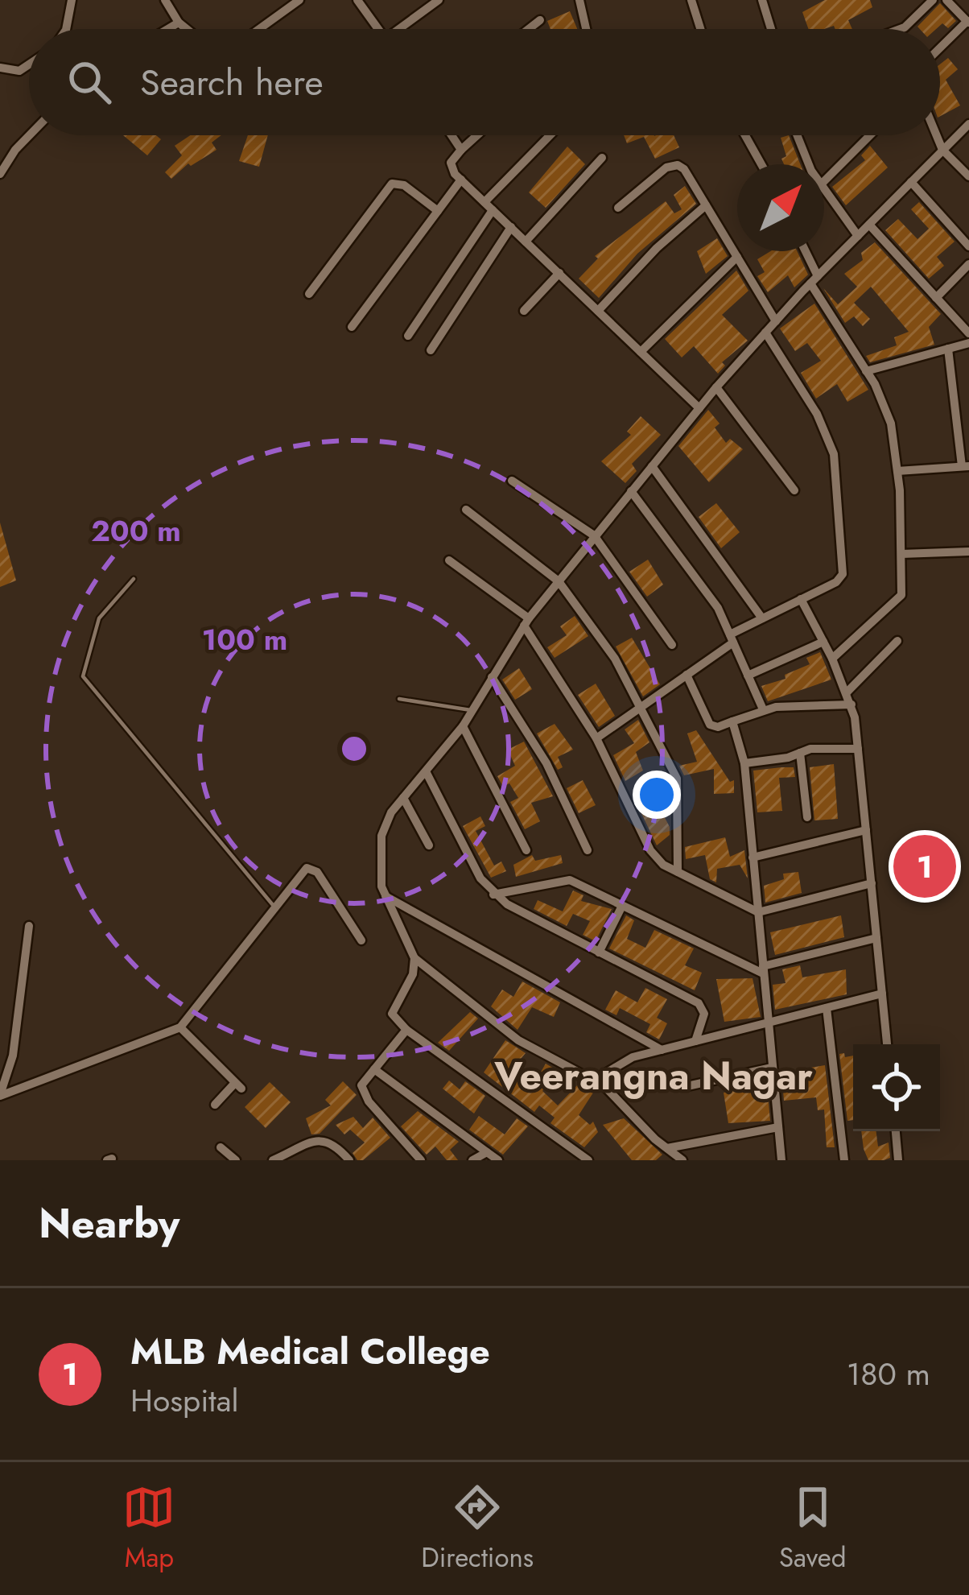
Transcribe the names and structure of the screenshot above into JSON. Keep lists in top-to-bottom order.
{
  "districts": ["Veerangna Nagar"],
  "north": "top right",
  "page": {
    "search": "Search here",
    "pins": "1",
    "heading": "Nearby",
    "list": [
      {
        "mark": "1",
        "name": "MLB Medical College",
        "note": "Hospital",
        "value": "180 m"
      }
    ],
    "nav": ["Map", "Directions", "Saved"]
  },
  "rings": ["200 m", "100 m"]
}
